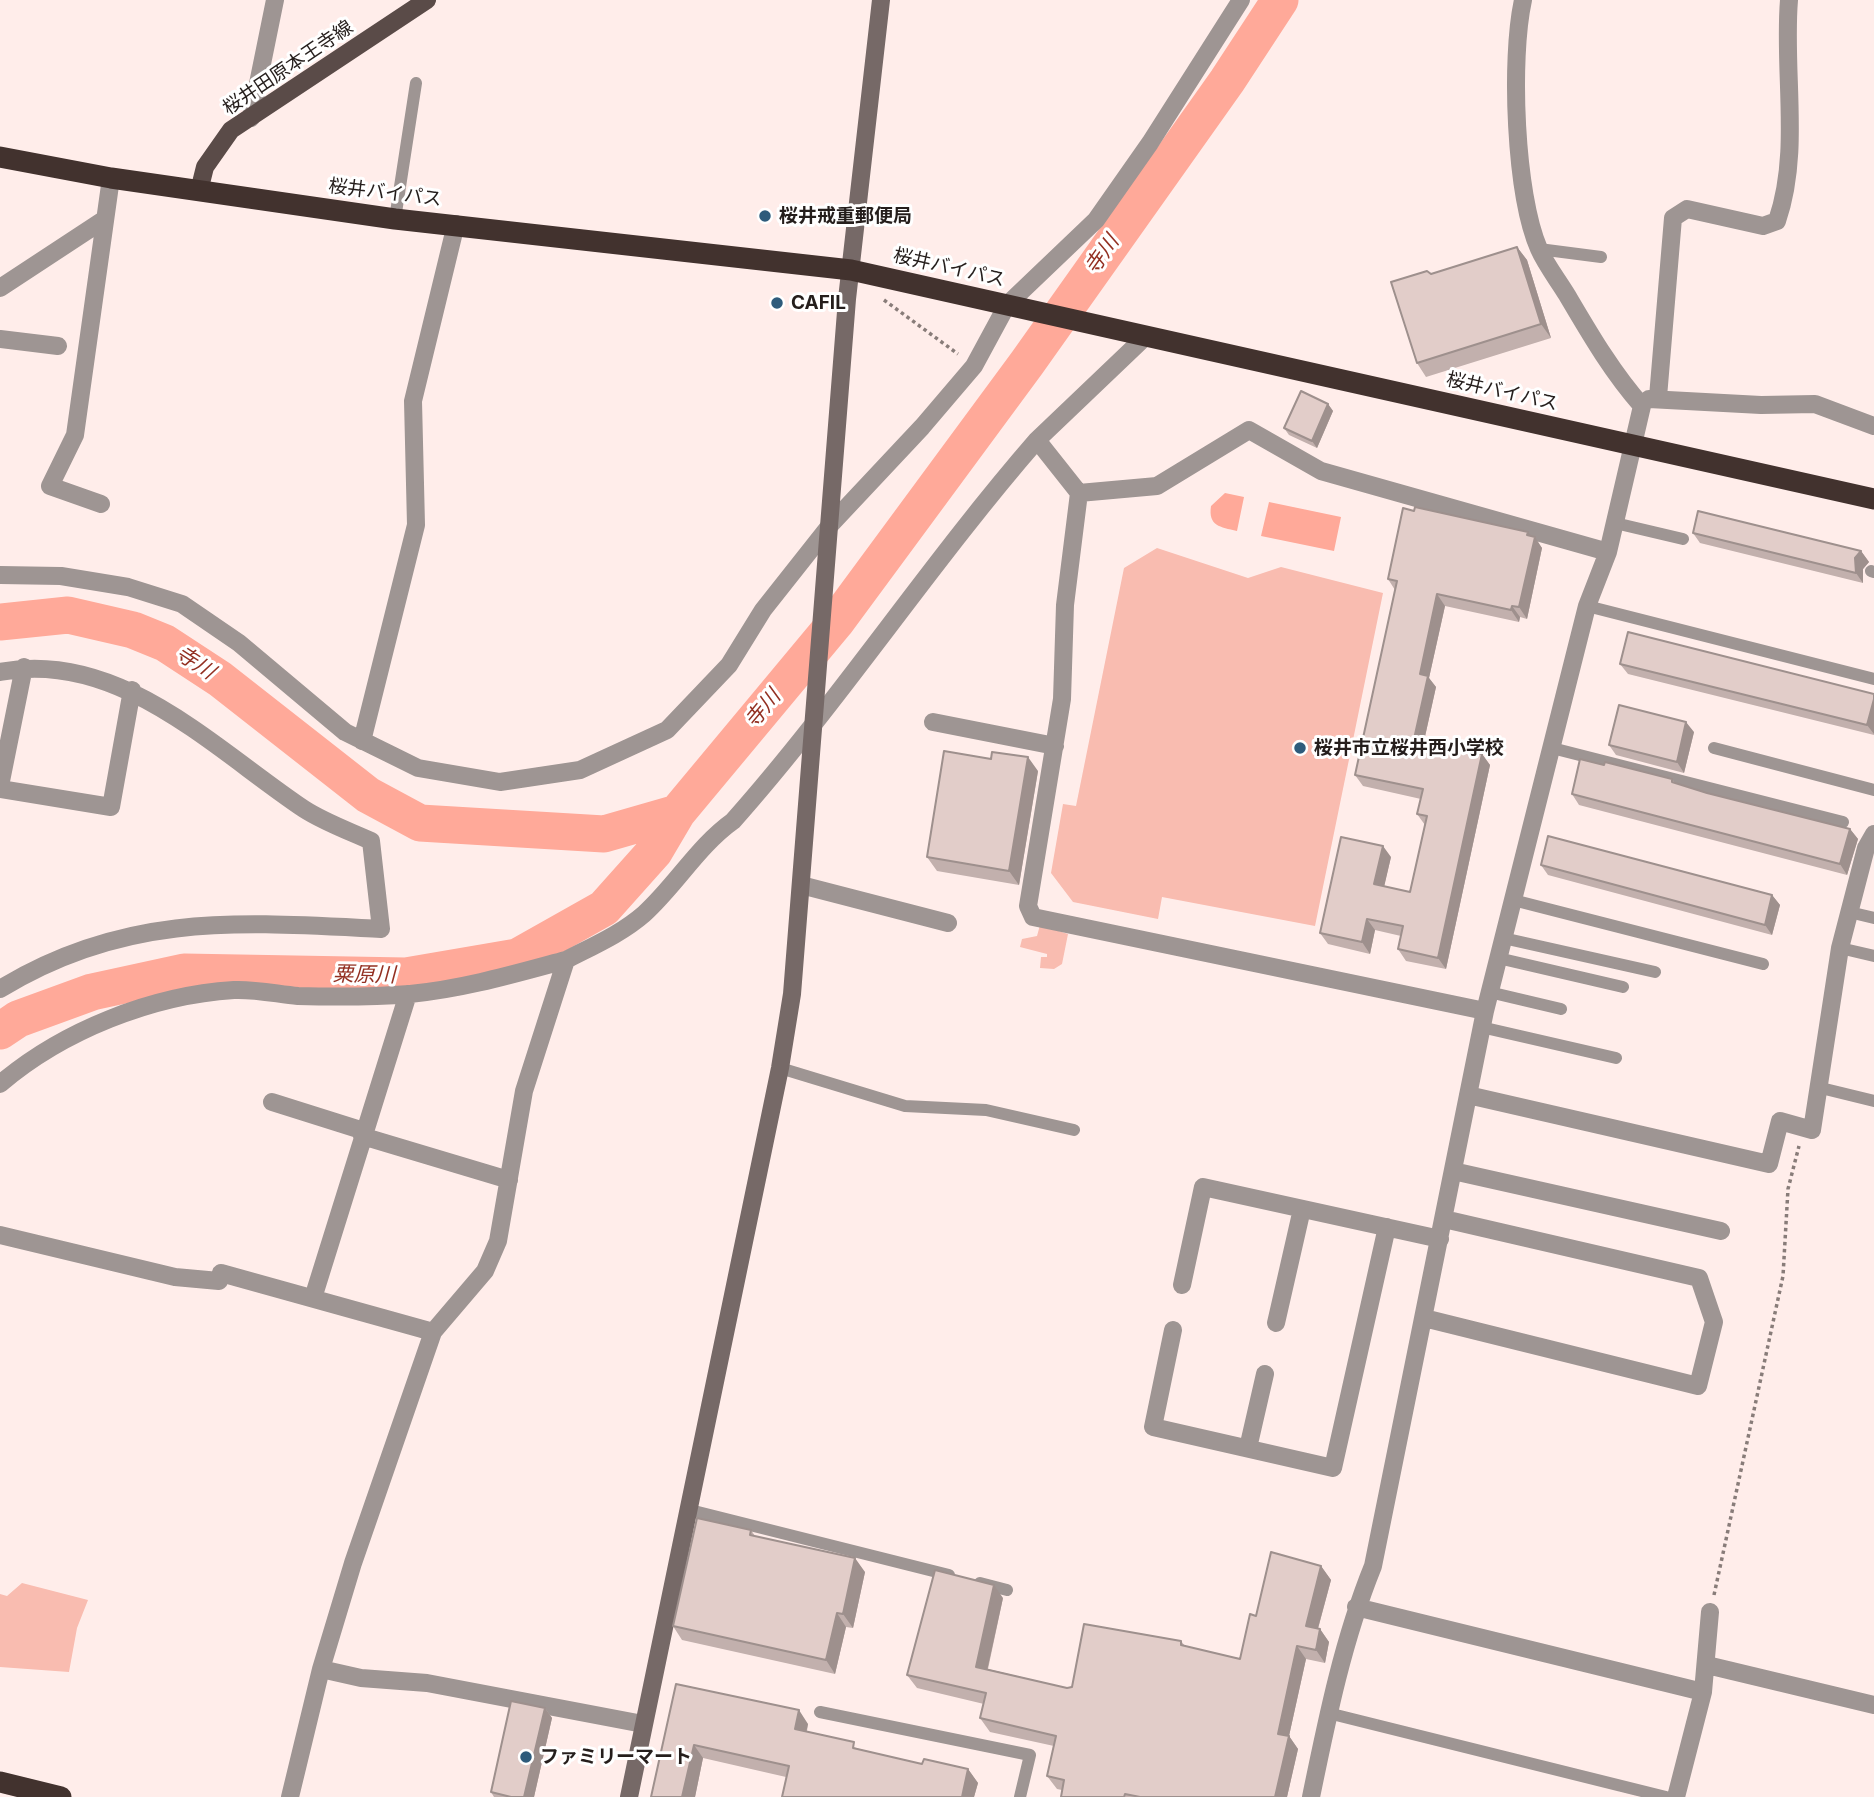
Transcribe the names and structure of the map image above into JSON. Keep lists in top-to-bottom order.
{
  "streets": {
    "highway": ["桜井バイパス"],
    "main road": ["桜井田原本王寺線"]
  },
  "crossings": [
    ["桜井田原本王寺線", "桜井バイパス"]
  ],
  "water": ["寺川", "粟原川"],
  "places": [
    "桜井戒重郵便局",
    "CAFIL",
    "桜井市立桜井西小学校",
    "ファミリーマート"
  ]
}
